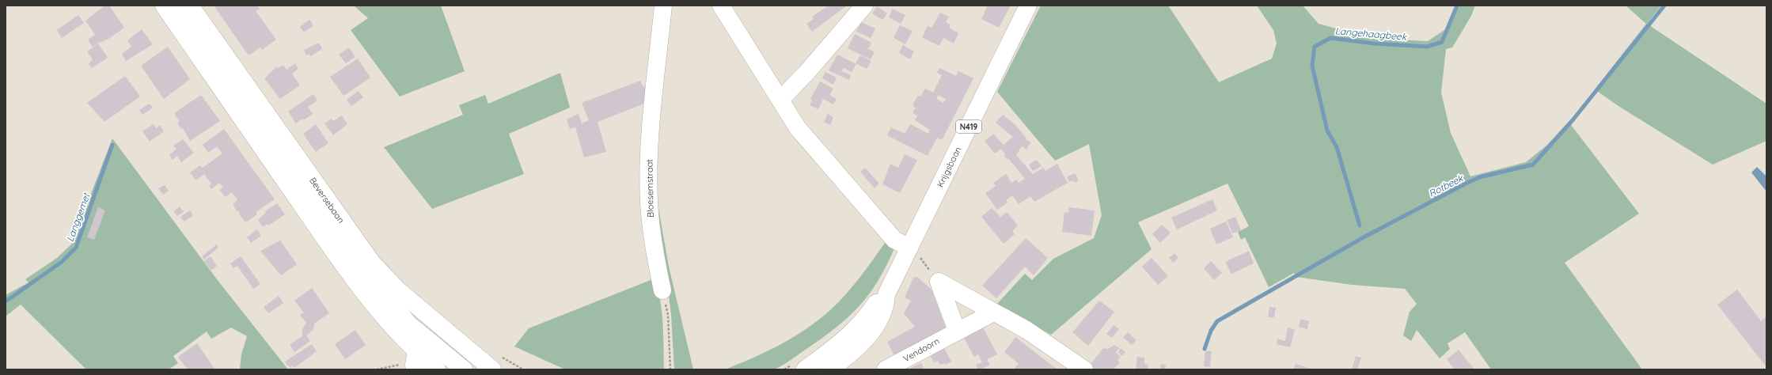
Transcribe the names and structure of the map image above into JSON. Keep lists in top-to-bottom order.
{
  "streets": {
    "main road": [
      "N419",
      "Krijgsbaan",
      "Bloesemstraat",
      "Beversebaan",
      "Vendoorn"
    ]
  },
  "water": ["Langehaagbeek", "Rotbeek", "Langgemet"]
}
